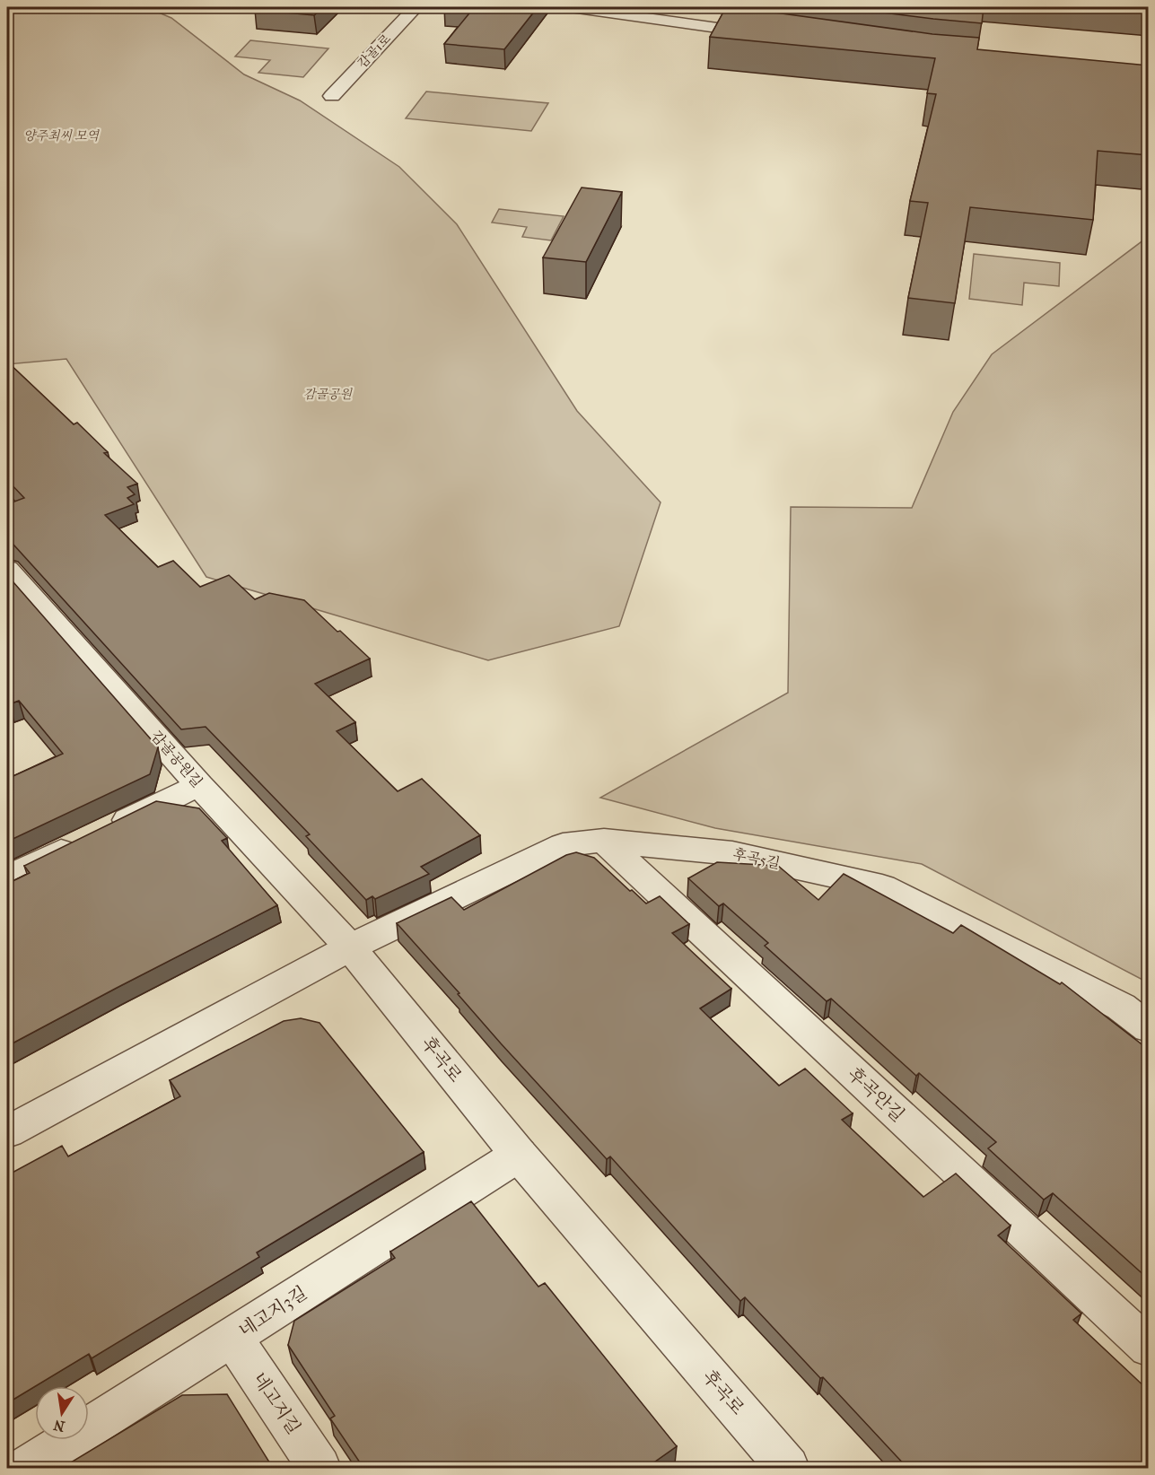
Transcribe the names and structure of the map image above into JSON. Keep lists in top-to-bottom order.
{
  "streets": {
    "street": [
      "감골1로",
      "감골공원길",
      "후곡5길",
      "후곡로",
      "후곡안길",
      "네고지3길",
      "네고지길"
    ]
  },
  "crossings": [
    ["감골공원길", "후곡5길"],
    ["감골공원길", "후곡로"],
    ["후곡5길", "후곡로"],
    ["후곡5길", "후곡안길"],
    ["후곡로", "네고지3길"],
    ["네고지3길", "네고지길"]
  ],
  "parks": ["양주최씨 모역", "감골공원"],
  "north": "bottom"
}
